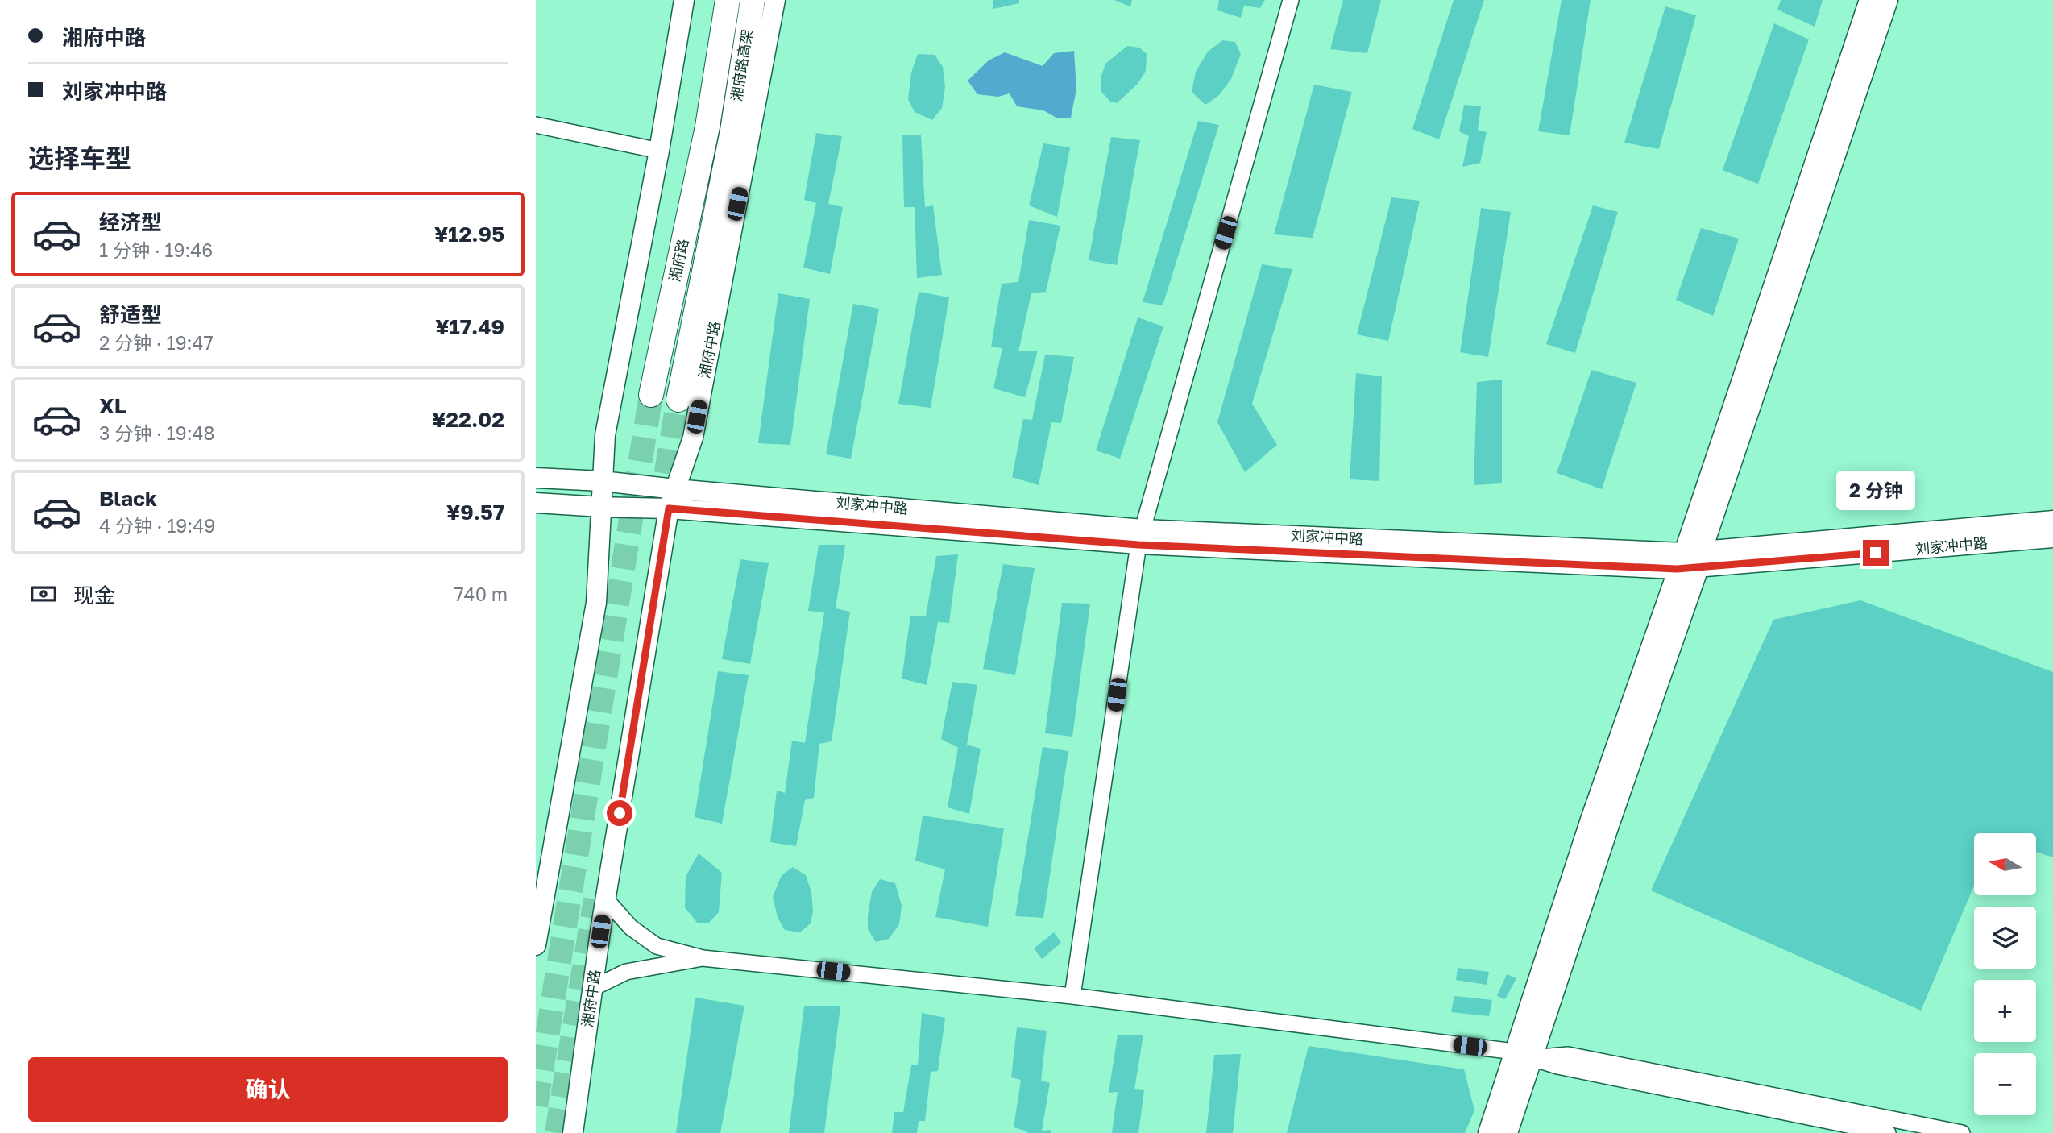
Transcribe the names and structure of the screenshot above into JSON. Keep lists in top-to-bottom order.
{
  "streets": {
    "highway": ["湘府路高架", "湘府路"],
    "main road": ["湘府中路", "刘家冲中路"]
  },
  "crossings": [
    ["湘府路高架", "湘府路"],
    ["湘府中路", "刘家冲中路"]
  ],
  "north": "left",
  "page": {
    "banner": ["湘府中路", "刘家冲中路"],
    "heading": "选择车型",
    "list": [
      {
        "name": "经济型",
        "note": "1 分钟 · 19:46",
        "value": "¥12.95"
      },
      {
        "name": "舒适型",
        "note": "2 分钟 · 19:47",
        "value": "¥17.49"
      },
      {
        "name": "XL",
        "note": "3 分钟 · 19:48",
        "value": "¥22.02"
      },
      {
        "name": "Black",
        "note": "4 分钟 · 19:49",
        "value": "¥9.57"
      }
    ],
    "bubble": "2 分钟",
    "pay": ["现金", "740 m"],
    "map_buttons": ["+", "−"],
    "buttons": "确认"
  }
}
